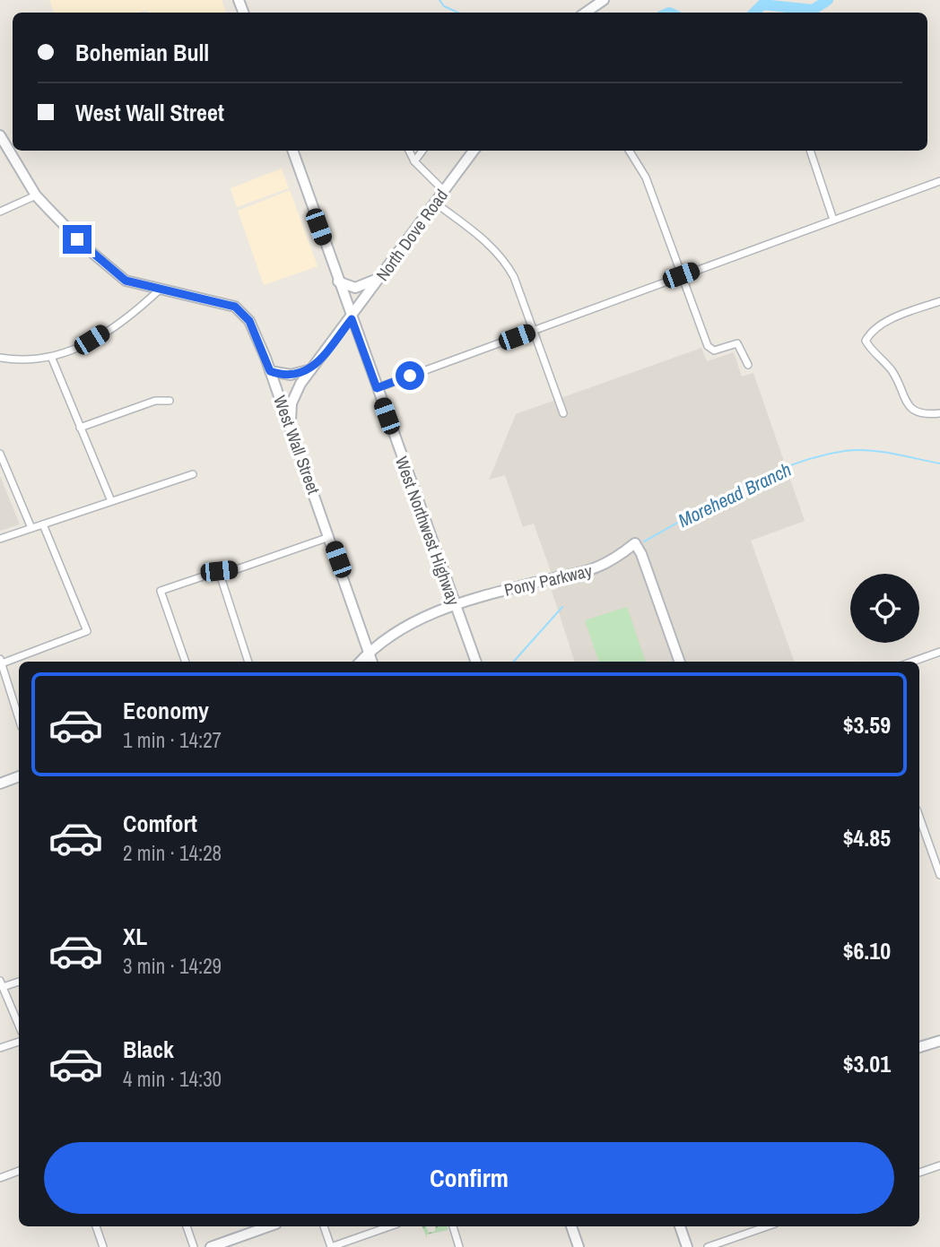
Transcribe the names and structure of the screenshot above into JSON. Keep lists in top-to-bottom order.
{
  "streets": {
    "street": [
      "North Dove Road",
      "West Wall Street",
      "West Northwest Highway",
      "Pony Parkway"
    ]
  },
  "crossings": [
    ["North Dove Road", "West Wall Street"],
    ["North Dove Road", "West Northwest Highway"],
    ["West Wall Street", "Pony Parkway"],
    ["West Northwest Highway", "Pony Parkway"]
  ],
  "water": ["Morehead Branch"],
  "page": {
    "banner": ["Bohemian Bull", "West Wall Street"],
    "list": [
      {
        "name": "Economy",
        "note": "1 min · 14:27",
        "value": "$3.59"
      },
      {
        "name": "Comfort",
        "note": "2 min · 14:28",
        "value": "$4.85"
      },
      {
        "name": "XL",
        "note": "3 min · 14:29",
        "value": "$6.10"
      },
      {
        "name": "Black",
        "note": "4 min · 14:30",
        "value": "$3.01"
      }
    ],
    "buttons": "Confirm"
  }
}
